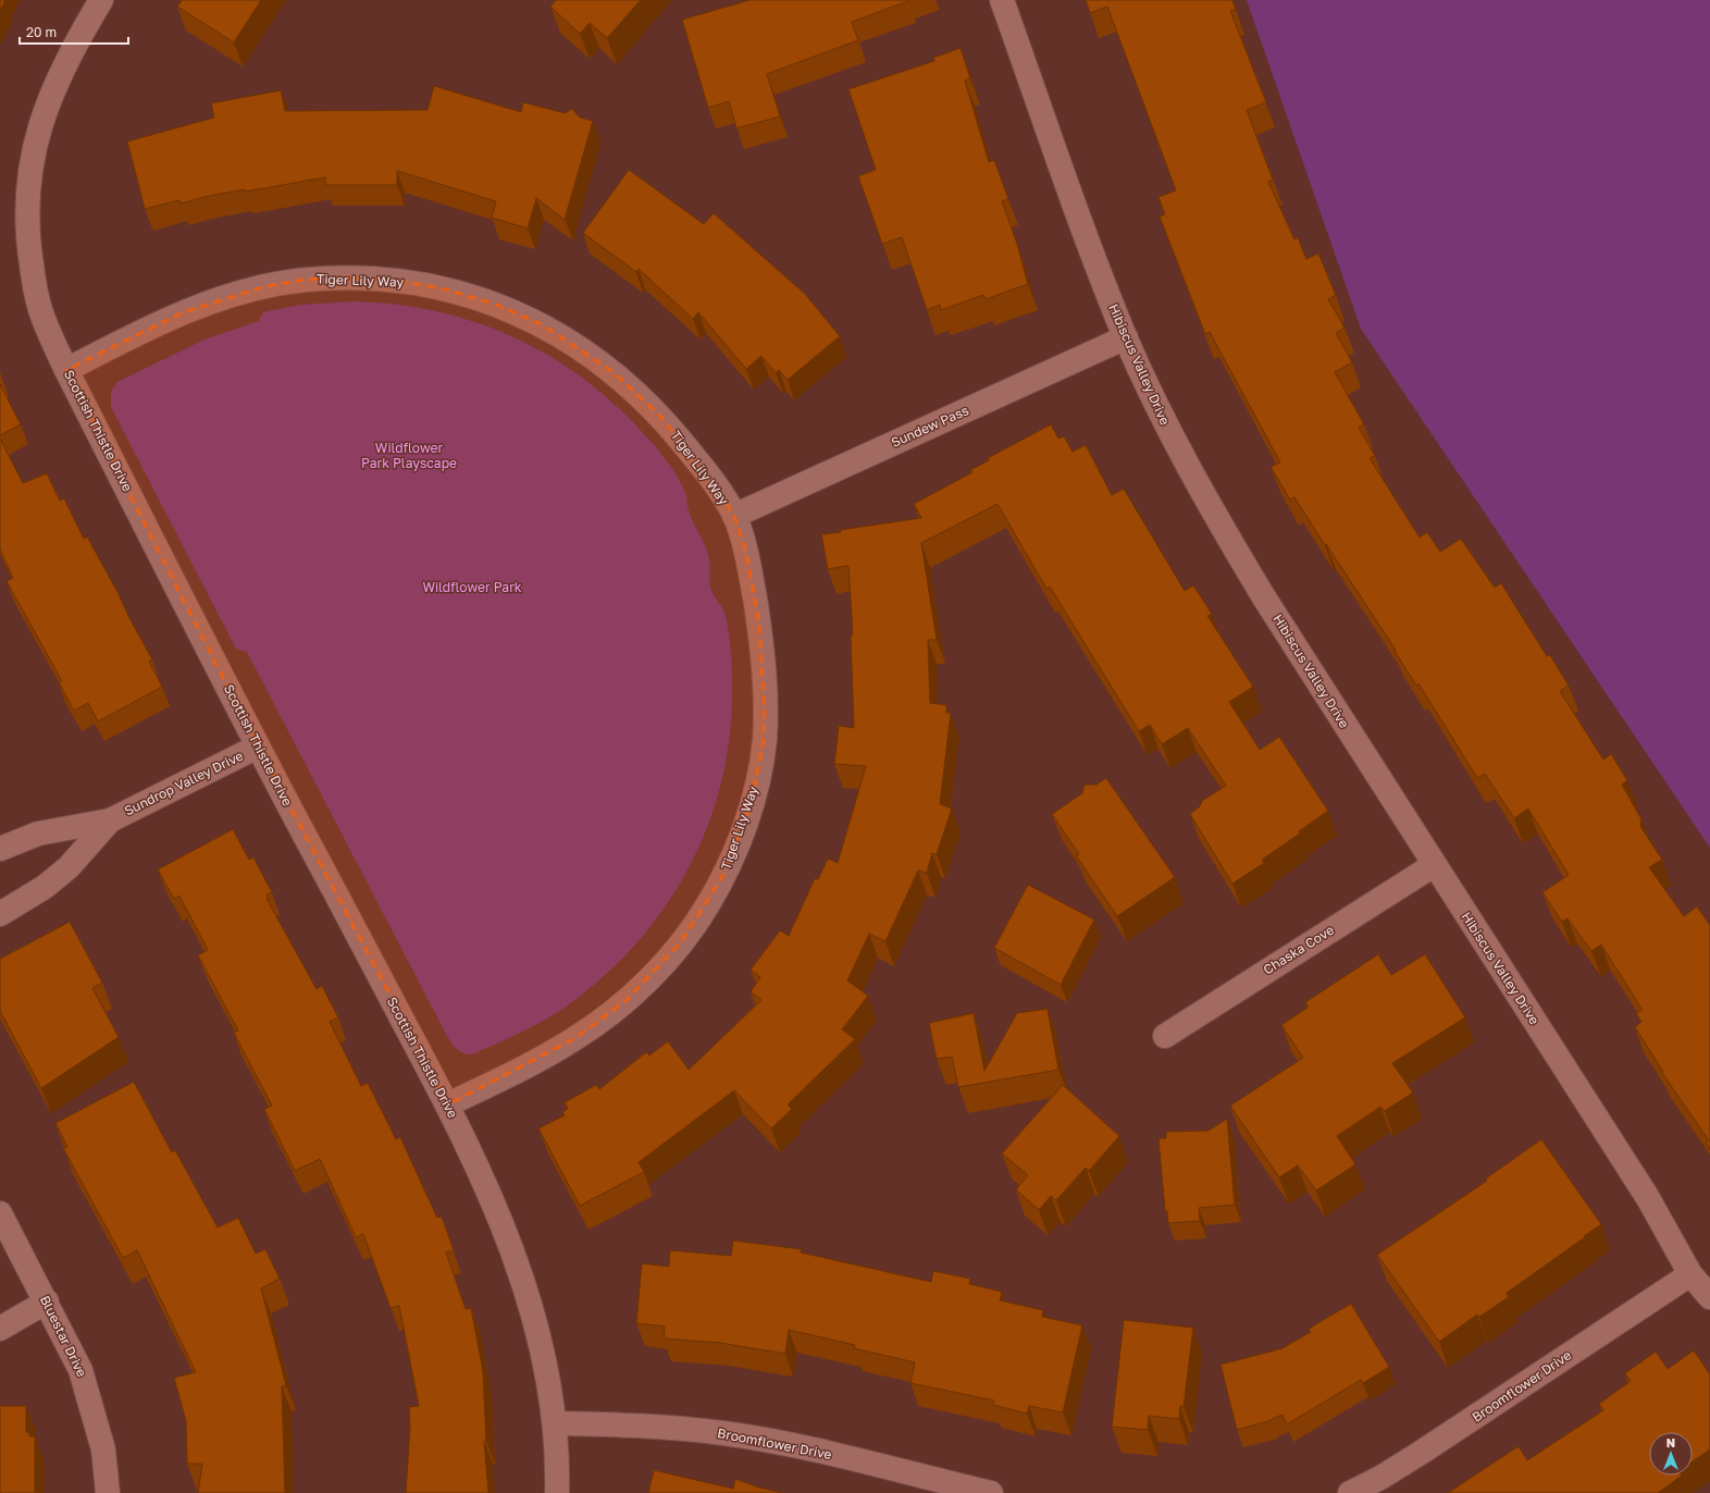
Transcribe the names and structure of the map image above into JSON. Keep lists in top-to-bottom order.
{
  "streets": {
    "street": [
      "Tiger Lily Way",
      "Hibiscus Valley Drive",
      "Sundew Pass",
      "Scottish Thistle Drive",
      "Sundrop Valley Drive",
      "Chaska Cove",
      "Bluestar Drive",
      "Broomflower Drive"
    ]
  },
  "crossings": [
    ["Tiger Lily Way", "Sundew Pass"],
    ["Tiger Lily Way", "Scottish Thistle Drive"],
    ["Hibiscus Valley Drive", "Sundew Pass"],
    ["Hibiscus Valley Drive", "Chaska Cove"],
    ["Hibiscus Valley Drive", "Broomflower Drive"],
    ["Scottish Thistle Drive", "Sundrop Valley Drive"],
    ["Scottish Thistle Drive", "Broomflower Drive"]
  ],
  "parks": ["Wildflower Park Playscape", "Wildflower Park"],
  "scale_bar": "20 m",
  "north": "top"
}
